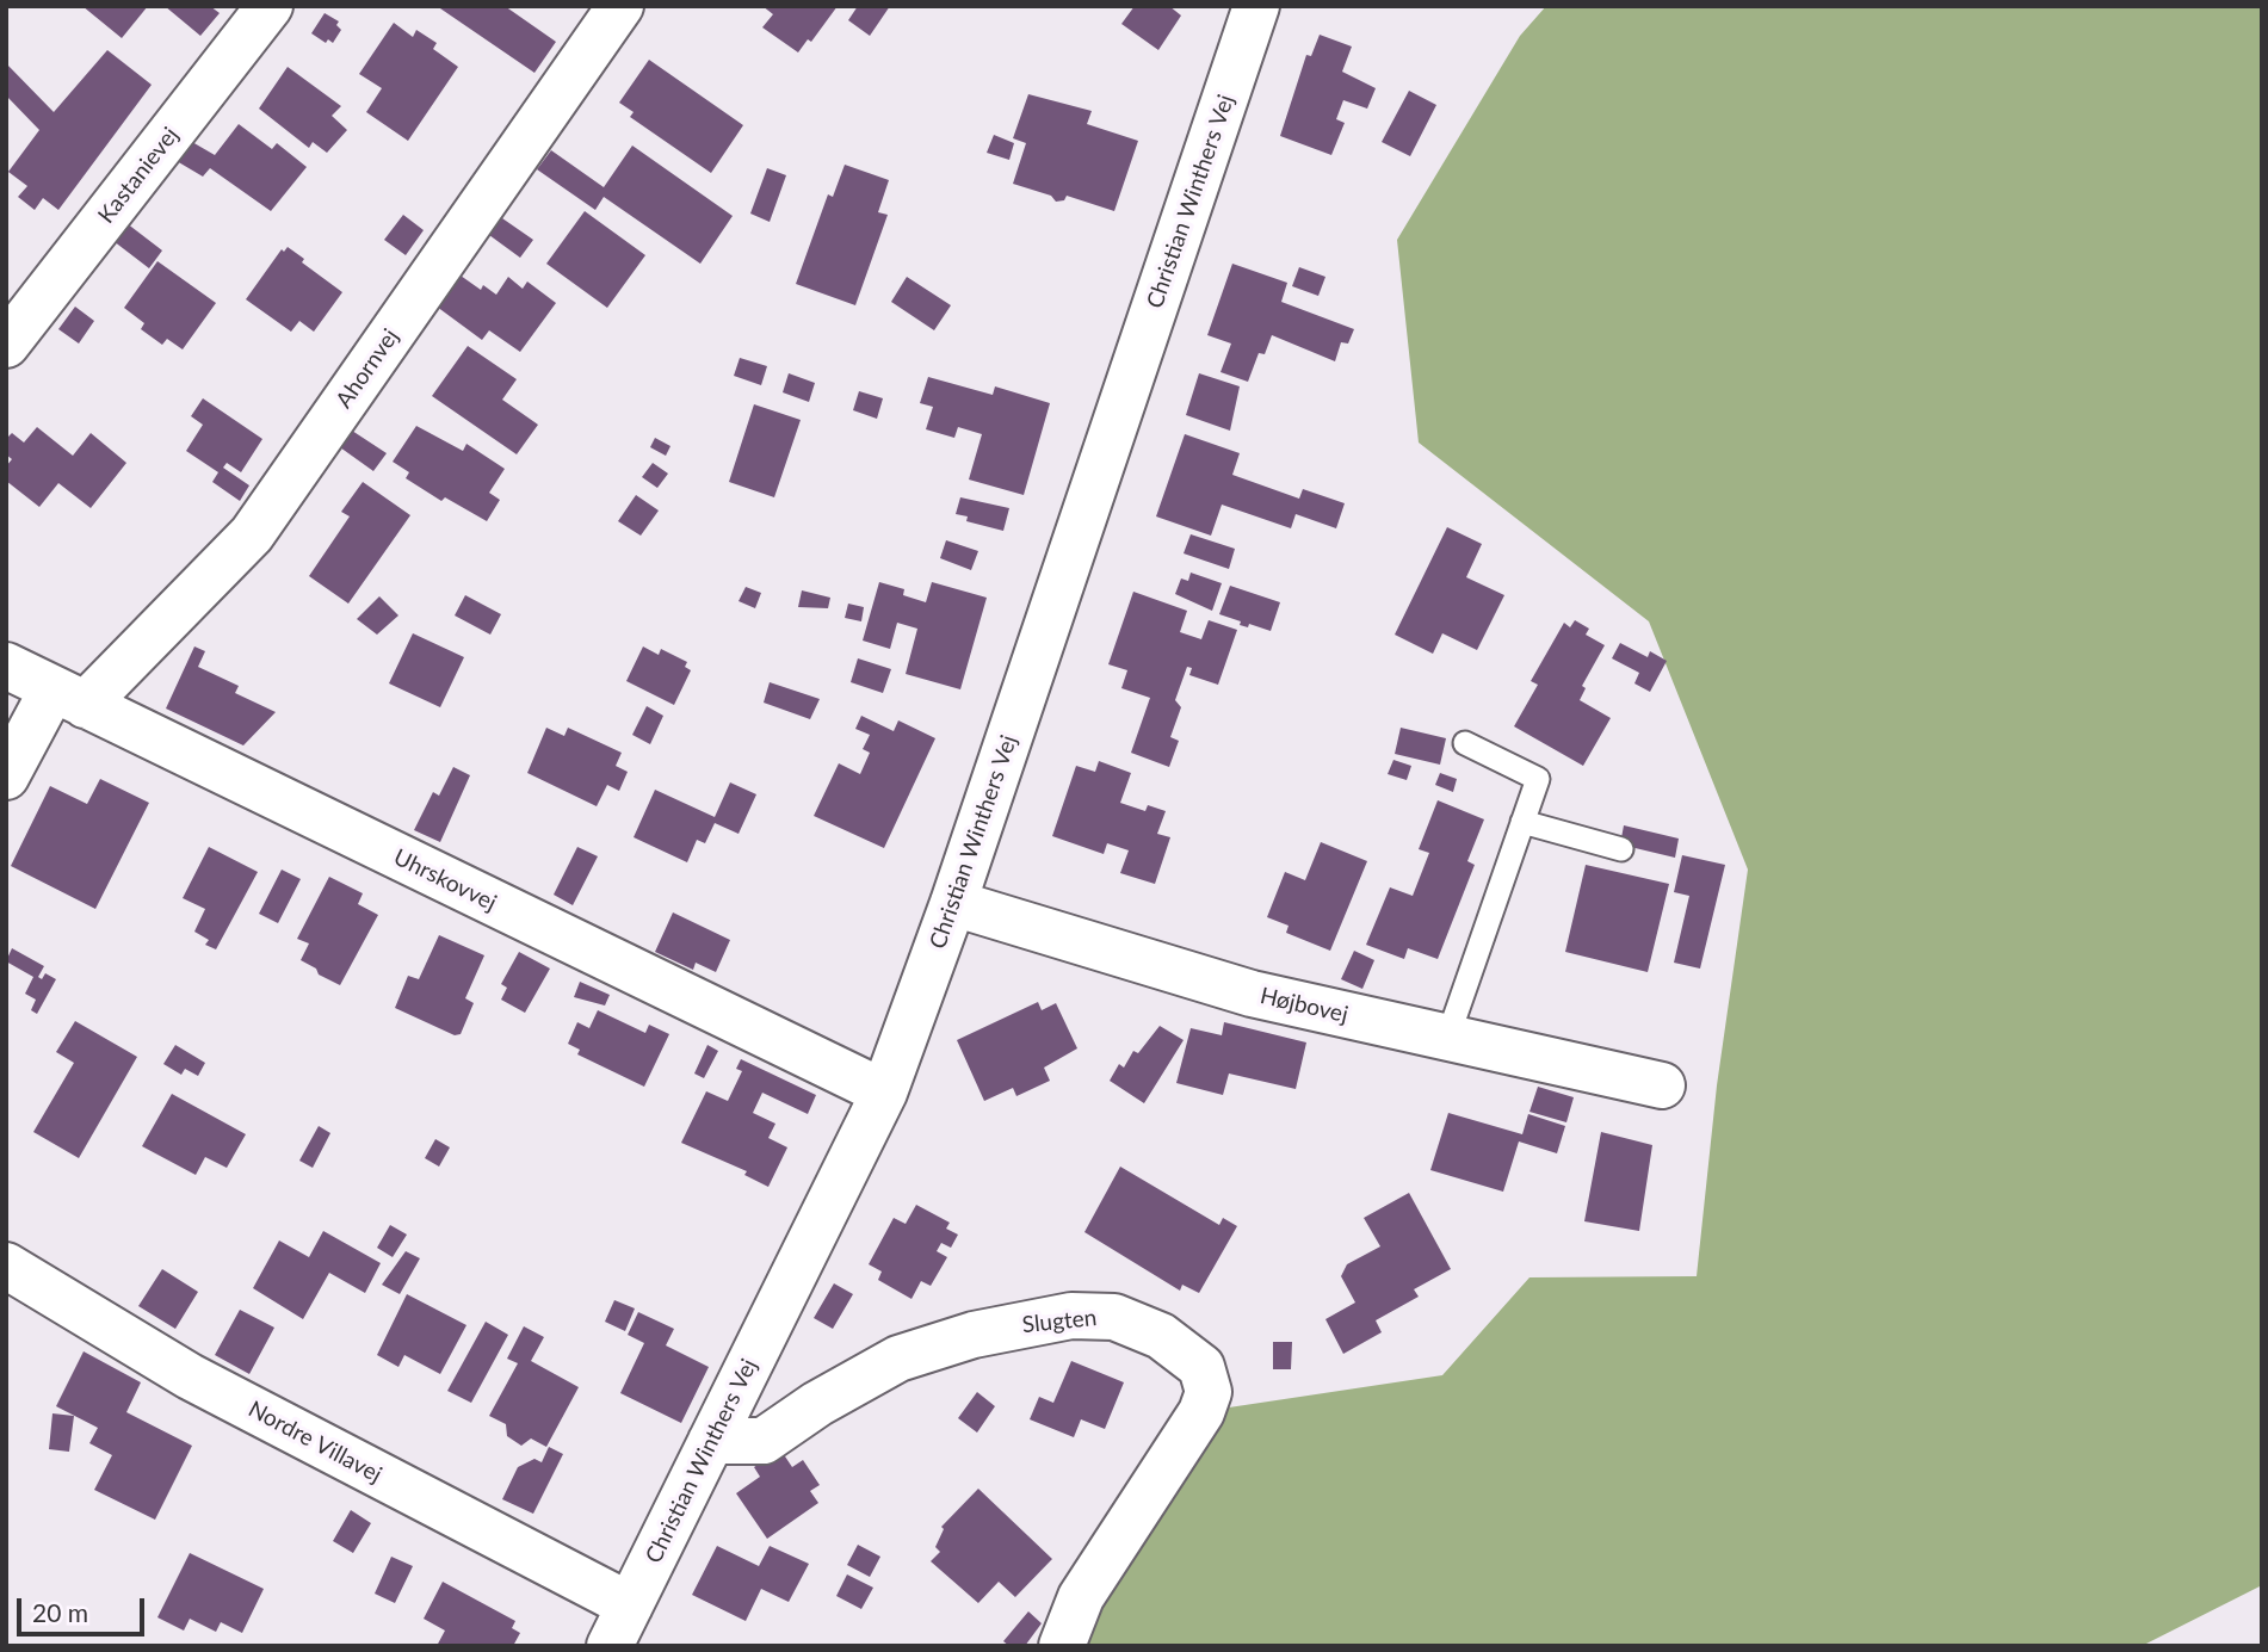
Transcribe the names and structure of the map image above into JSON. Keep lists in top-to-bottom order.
{
  "streets": {
    "street": [
      "Kastanievej",
      "Christian Winthers Vej",
      "Ahornvej",
      "Uhrskovvej",
      "Højbovej",
      "Slugten",
      "Nordre Villavej"
    ]
  },
  "crossings": [
    ["Christian Winthers Vej", "Uhrskovvej"],
    ["Christian Winthers Vej", "Højbovej"],
    ["Christian Winthers Vej", "Slugten"],
    ["Christian Winthers Vej", "Nordre Villavej"],
    ["Ahornvej", "Uhrskovvej"]
  ],
  "scale_bar": "20 m"
}
